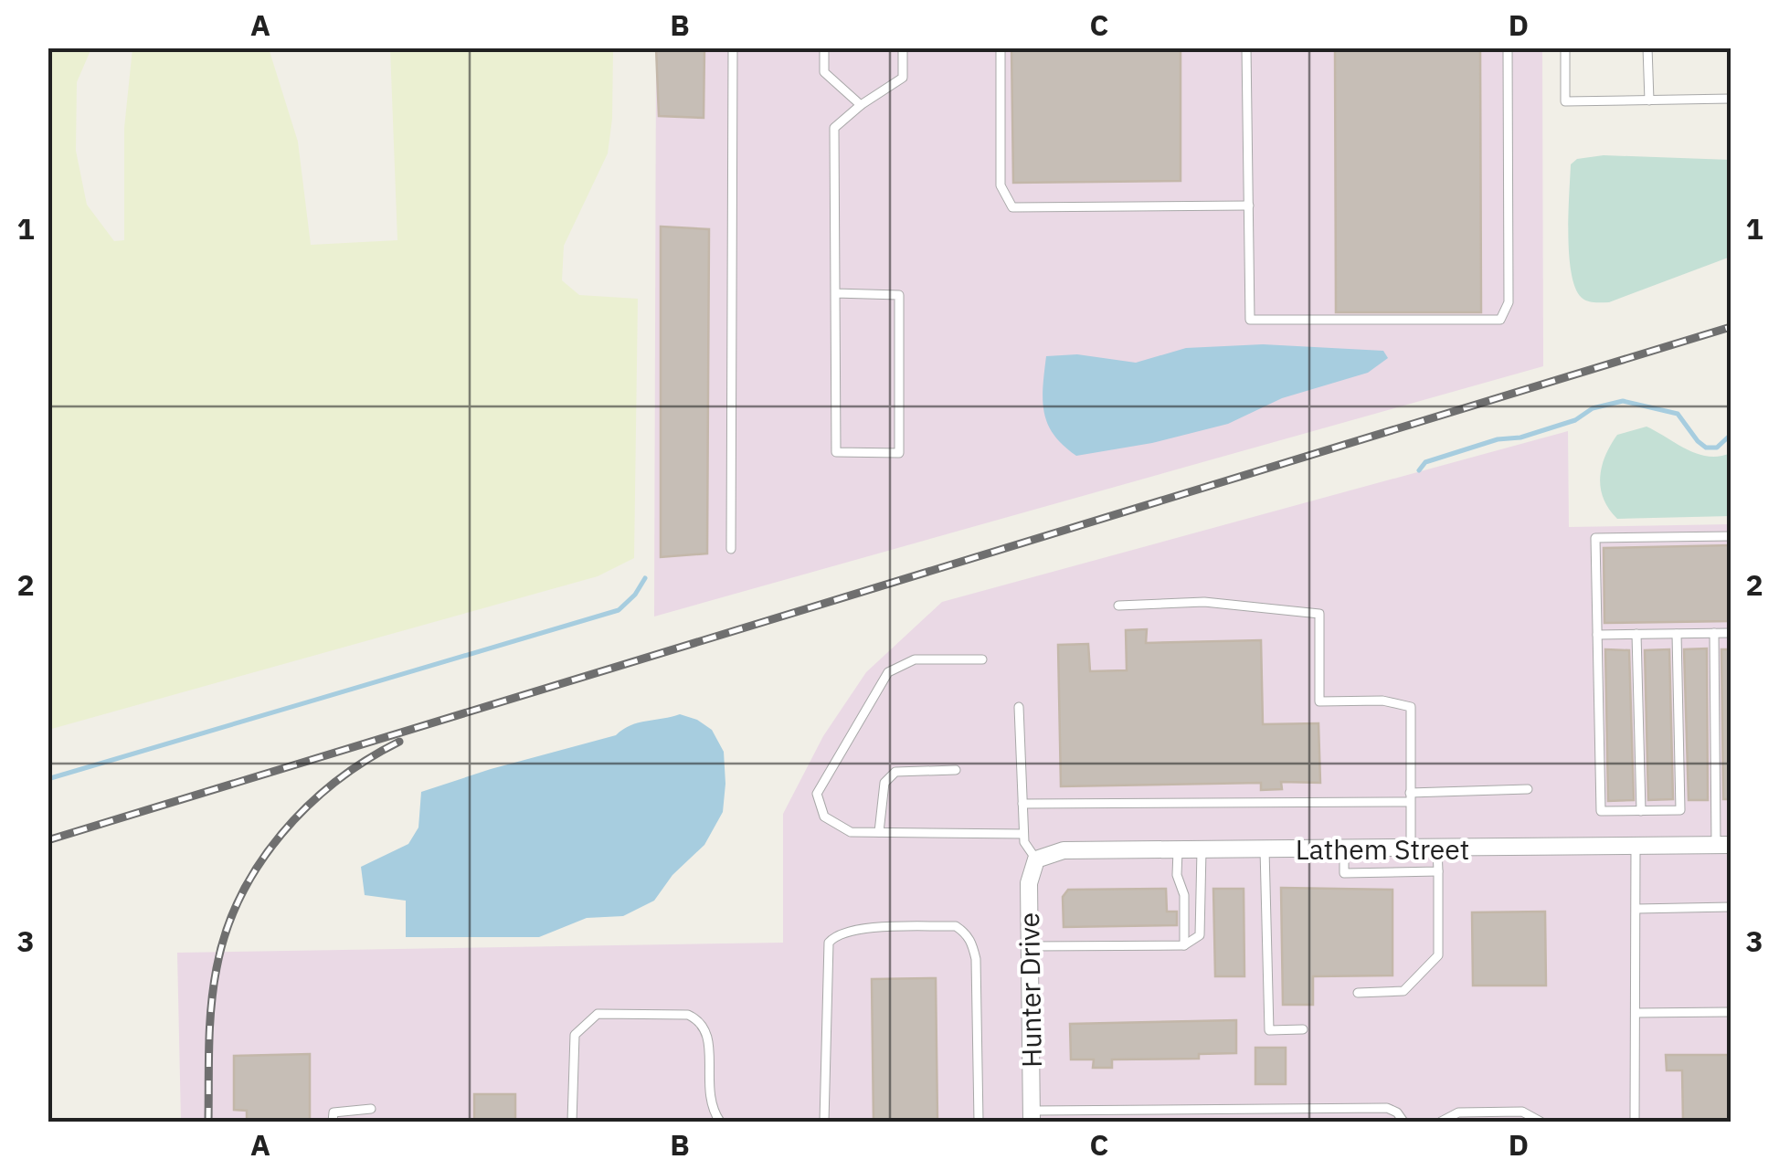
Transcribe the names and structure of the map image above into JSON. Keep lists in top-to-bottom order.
{
  "streets": {
    "street": ["Lathem Street", "Hunter Drive"]
  },
  "crossings": [
    ["Lathem Street", "Hunter Drive"]
  ],
  "grid": {
    "columns": [
      "A",
      "B",
      "C",
      "D"
    ],
    "rows": ["1", "2", "3"]
  }
}
